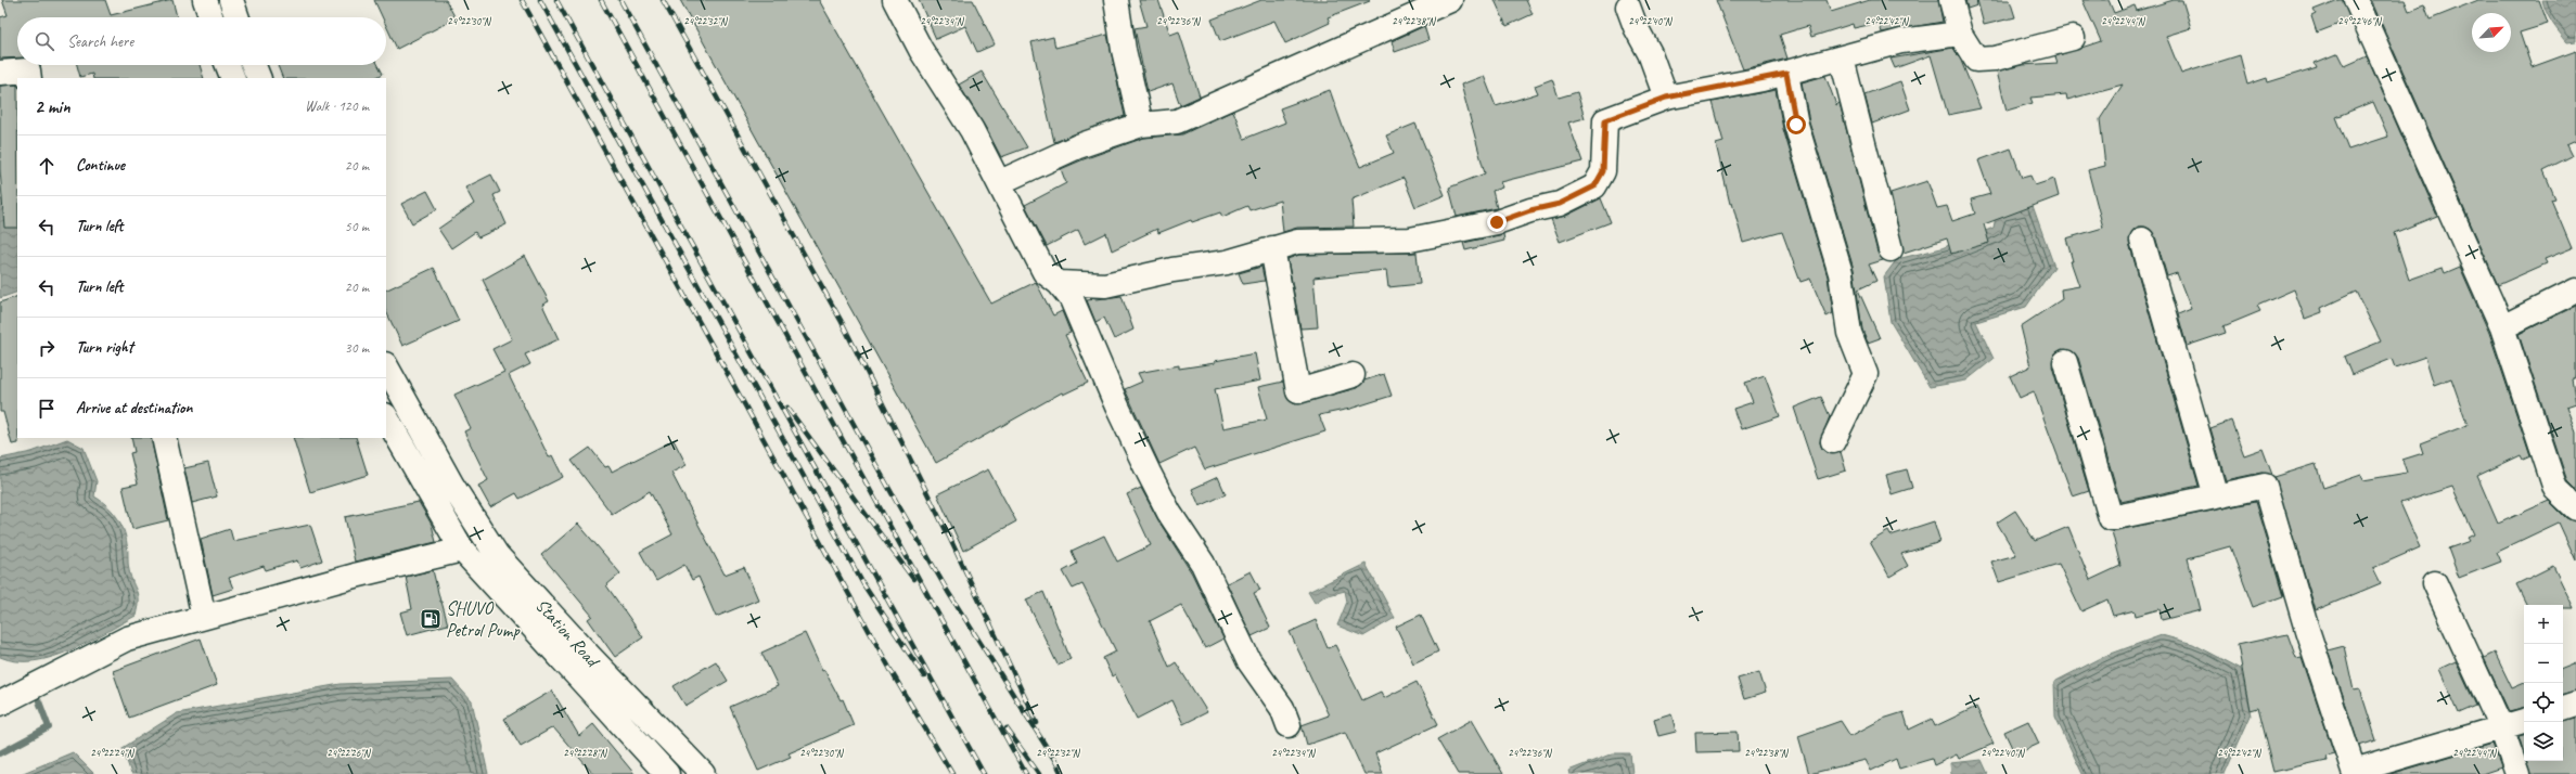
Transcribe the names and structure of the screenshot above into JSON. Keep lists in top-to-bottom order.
{
  "streets": {
    "street": ["Station Road"]
  },
  "places": {
    "fuel station": ["SHUVO Petrol Pump"]
  },
  "north": "top right",
  "page": {
    "search": "Search here",
    "heading": ["2 min", "Walk · 120 m"],
    "list": [
      ["Continue", "20 m"],
      ["Turn left", "50 m"],
      ["Turn left", "20 m"],
      ["Turn right", "30 m"],
      "Arrive at destination"
    ],
    "map_buttons": ["+", "−"]
  },
  "coordinates": [
    "24°22'30\"N",
    "24°22'32\"N",
    "24°22'34\"N",
    "24°22'36\"N",
    "24°22'38\"N",
    "24°22'40\"N",
    "24°22'42\"N",
    "24°22'44\"N",
    "24°22'46\"N",
    "24°22'26\"N",
    "24°22'28\"N",
    "24°22'24\"N"
  ]
}
